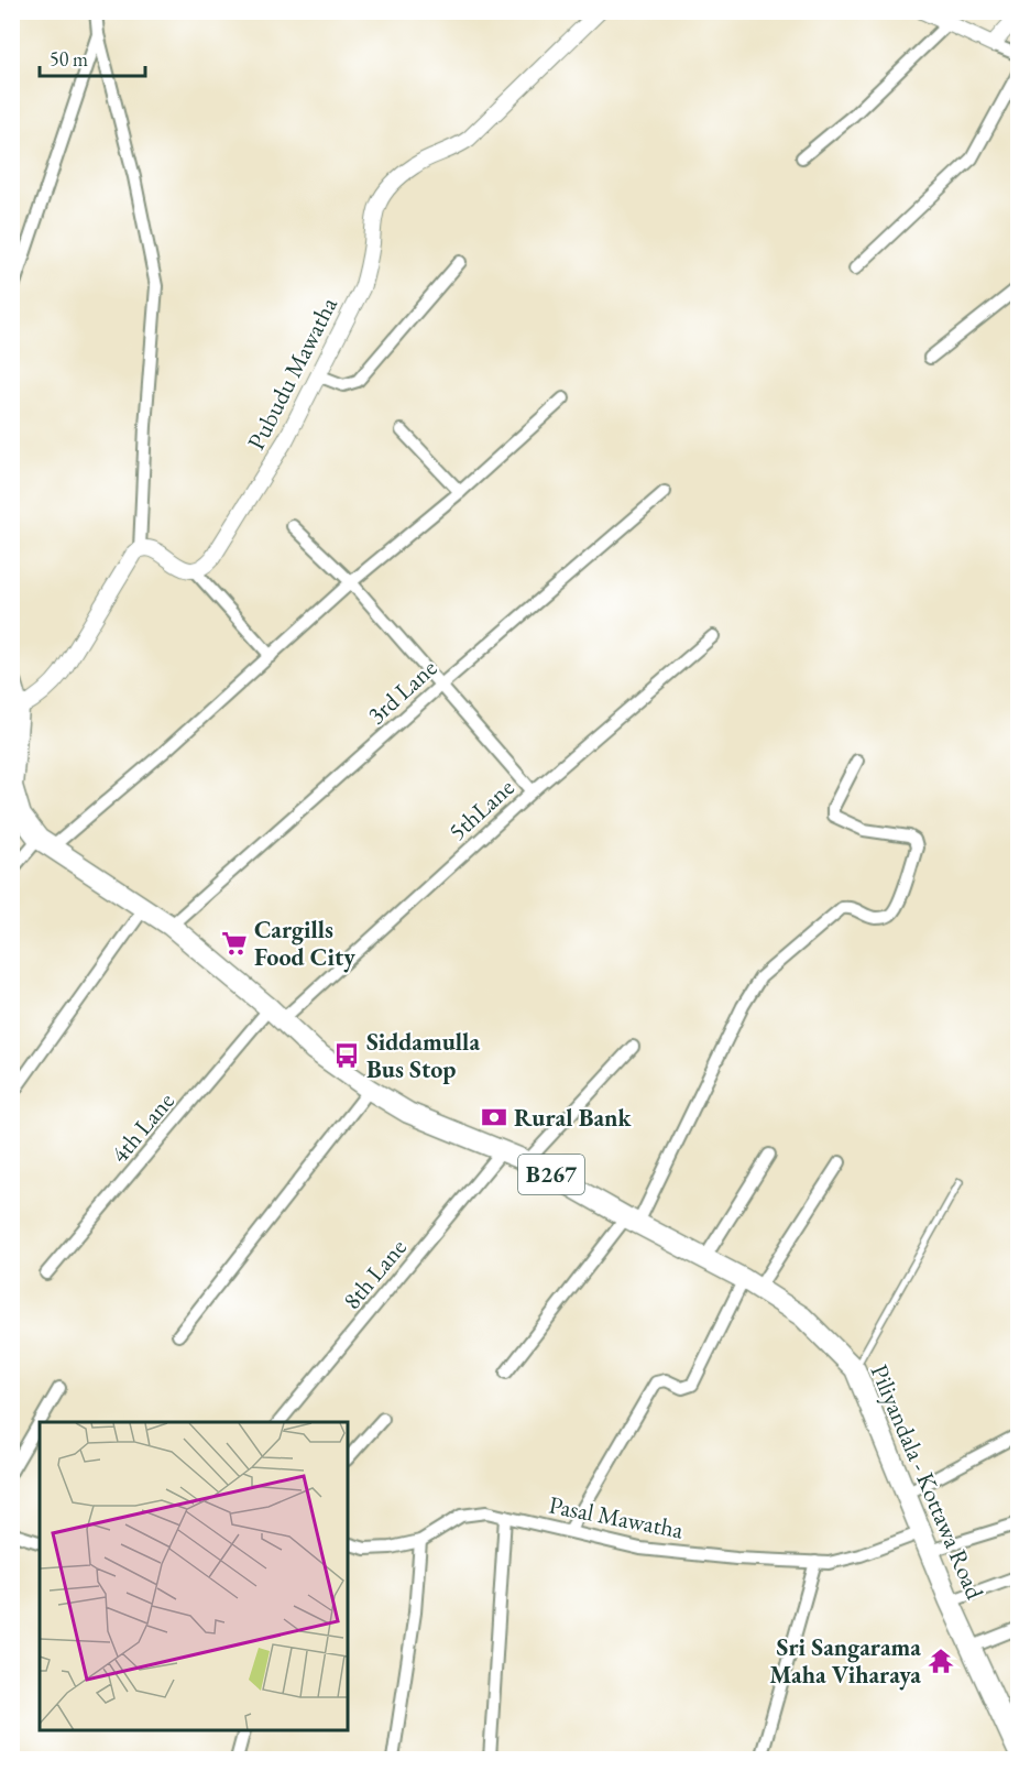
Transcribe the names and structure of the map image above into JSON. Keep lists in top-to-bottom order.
{
  "streets": {
    "main road": ["B267", "Piliyandala - Kottawa Road"],
    "street": [
      "Pubudu Mawatha",
      "3rd Lane",
      "5thLane",
      "4th Lane",
      "8th Lane",
      "Pasal Mawatha"
    ]
  },
  "crossings": [
    ["3rd Lane", "Piliyandala - Kottawa Road"],
    ["5thLane", "4th Lane"],
    ["5thLane", "Piliyandala - Kottawa Road"],
    ["4th Lane", "Piliyandala - Kottawa Road"],
    ["8th Lane", "Piliyandala - Kottawa Road"],
    ["Piliyandala - Kottawa Road", "Pasal Mawatha"]
  ],
  "places": {
    "supermarket": ["Cargills Food City"],
    "bus stop": ["Siddamulla Bus Stop"],
    "bank": ["Rural Bank"],
    "temple": ["Sri Sangarama Maha Viharaya"]
  },
  "scale_bar": "50 m"
}
